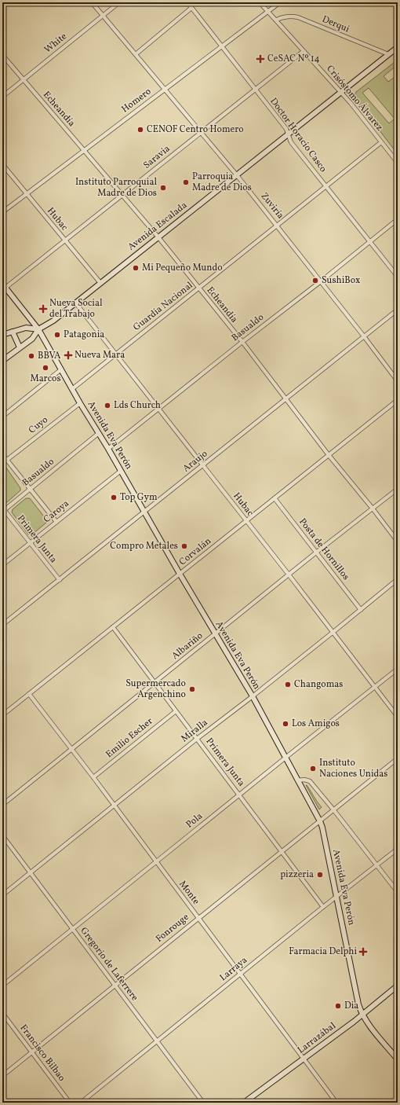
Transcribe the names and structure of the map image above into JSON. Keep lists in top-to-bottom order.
{
  "streets": {
    "main road": ["Avenida Escalada", "Avenida Eva Perón", "Larrazábal"],
    "street": [
      "Derqui",
      "White",
      "Crisóstomo Álvarez",
      "Homero",
      "Echeandía",
      "Doctor Horacio Casco",
      "Saravia",
      "Zuviría",
      "Hubac",
      "Guardia Nacional",
      "Basualdo",
      "Cuyo",
      "Araujo",
      "Caroya",
      "Primera Junta",
      "Posta de Hornillos",
      "Corvalán",
      "Albariño",
      "Miralla",
      "Emilio Escher",
      "Pola",
      "Monte",
      "Fonrouge",
      "Gregorio de Laferrere",
      "Larraya",
      "Francisco Bilbao"
    ]
  },
  "crossings": [
    ["Derqui", "Crisóstomo Álvarez"],
    ["Derqui", "Avenida Escalada"],
    ["White", "Echeandía"],
    ["White", "Zuviría"],
    ["Crisóstomo Álvarez", "Homero"],
    ["Crisóstomo Álvarez", "Saravia"],
    ["Crisóstomo Álvarez", "Avenida Escalada"],
    ["Crisóstomo Álvarez", "Guardia Nacional"],
    ["Homero", "Echeandía"],
    ["Homero", "Doctor Horacio Casco"],
    ["Homero", "Zuviría"],
    ["Homero", "Hubac"],
    ["Echeandía", "Saravia"],
    ["Echeandía", "Avenida Escalada"],
    ["Echeandía", "Guardia Nacional"],
    ["Echeandía", "Basualdo"],
    ["Echeandía", "Araujo"],
    ["Echeandía", "Corvalán"],
    ["Echeandía", "Albariño"],
    ["Doctor Horacio Casco", "Saravia"],
    ["Doctor Horacio Casco", "Avenida Escalada"],
    ["Doctor Horacio Casco", "Guardia Nacional"],
    ["Doctor Horacio Casco", "Basualdo"],
    ["Saravia", "Zuviría"],
    ["Saravia", "Hubac"],
    ["Saravia", "Avenida Eva Perón"],
    ["Zuviría", "Avenida Escalada"],
    ["Zuviría", "Guardia Nacional"],
    ["Zuviría", "Basualdo"],
    ["Zuviría", "Araujo"],
    ["Hubac", "Avenida Escalada"],
    ["Hubac", "Guardia Nacional"],
    ["Hubac", "Basualdo"],
    ["Hubac", "Araujo"],
    ["Hubac", "Corvalán"],
    ["Hubac", "Albariño"],
    ["Hubac", "Miralla"],
    ["Hubac", "Pola"],
    ["Avenida Escalada", "Avenida Eva Perón"],
    ["Guardia Nacional", "Avenida Eva Perón"],
    ["Basualdo", "Avenida Eva Perón"],
    ["Basualdo", "Primera Junta"],
    ["Cuyo", "Avenida Eva Perón"],
    ["Avenida Eva Perón", "Araujo"],
    ["Avenida Eva Perón", "Caroya"],
    ["Avenida Eva Perón", "Corvalán"],
    ["Avenida Eva Perón", "Albariño"],
    ["Avenida Eva Perón", "Miralla"],
    ["Avenida Eva Perón", "Pola"],
    ["Avenida Eva Perón", "Fonrouge"],
    ["Avenida Eva Perón", "Larraya"],
    ["Avenida Eva Perón", "Larrazábal"],
    ["Araujo", "Primera Junta"],
    ["Caroya", "Primera Junta"],
    ["Primera Junta", "Corvalán"],
    ["Primera Junta", "Albariño"],
    ["Primera Junta", "Miralla"],
    ["Primera Junta", "Emilio Escher"],
    ["Primera Junta", "Pola"],
    ["Primera Junta", "Fonrouge"],
    ["Primera Junta", "Larraya"],
    ["Posta de Hornillos", "Corvalán"],
    ["Posta de Hornillos", "Albariño"],
    ["Posta de Hornillos", "Miralla"],
    ["Corvalán", "Monte"],
    ["Albariño", "Monte"],
    ["Miralla", "Monte"],
    ["Miralla", "Gregorio de Laferrere"],
    ["Emilio Escher", "Monte"],
    ["Pola", "Monte"],
    ["Pola", "Gregorio de Laferrere"],
    ["Monte", "Fonrouge"],
    ["Monte", "Larraya"],
    ["Monte", "Larrazábal"],
    ["Fonrouge", "Gregorio de Laferrere"],
    ["Fonrouge", "Francisco Bilbao"],
    ["Gregorio de Laferrere", "Larraya"]
  ],
  "places": {
    "health": [
      "CeSAC Nº 14",
      "Nueva Social del Trabajo",
      "Nueva Mara",
      "Farmacia Delphi"
    ],
    "other": [
      "CENOF Centro Homero",
      "Parroquia Madre de Dios",
      "Instituto Parroquial Madre de Dios",
      "Mi Pequeño Mundo",
      "SushiBox",
      "Patagonia",
      "BBVA",
      "Marcos",
      "Lds Church",
      "Top Gym",
      "Compro Metales",
      "Changomas",
      "Supermercado Argenchino",
      "Los Amigos",
      "Instituto Naciones Unidas",
      "pizzeria",
      "Dia"
    ]
  }
}
